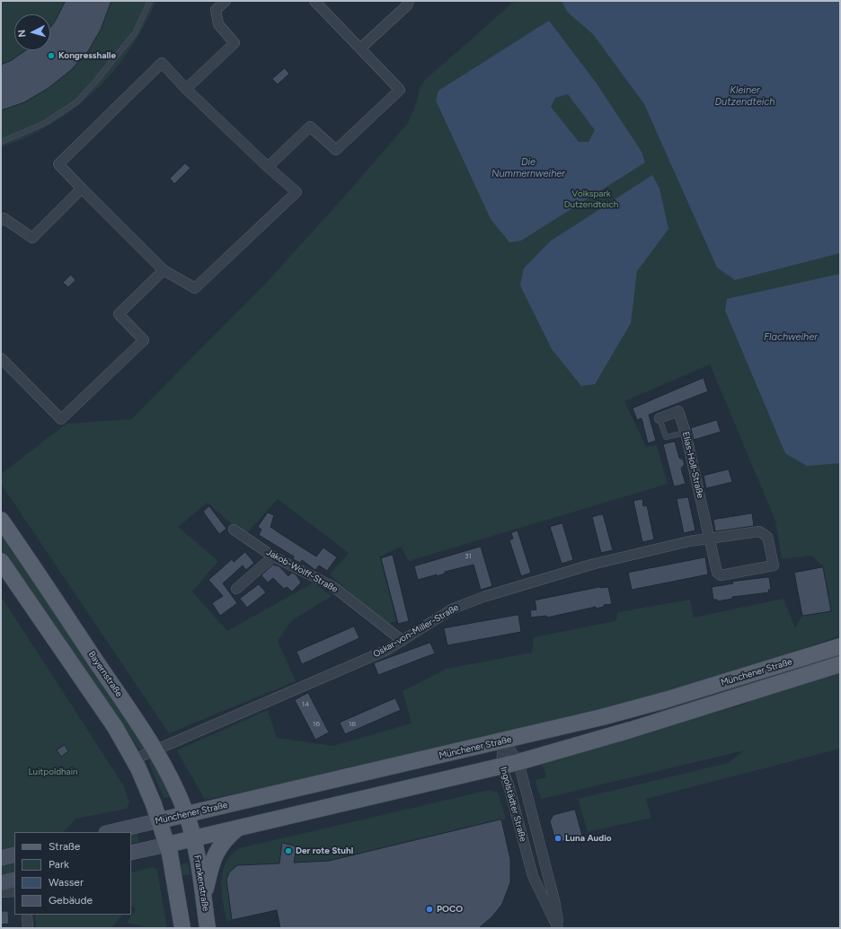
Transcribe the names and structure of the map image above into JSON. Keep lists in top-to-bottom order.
{
  "streets": {
    "main road": ["Münchener Straße", "Bayernstraße", "Frankenstraße"],
    "street": [
      "Elias-Holl-Straße",
      "Jakob-Wolff-Straße",
      "Oskar-von-Miller-Straße",
      "Ingolstädter Straße"
    ]
  },
  "crossings": [
    ["Elias-Holl-Straße", "Oskar-von-Miller-Straße"],
    ["Jakob-Wolff-Straße", "Oskar-von-Miller-Straße"],
    ["Oskar-von-Miller-Straße", "Bayernstraße"],
    ["Münchener Straße", "Bayernstraße"],
    ["Münchener Straße", "Ingolstädter Straße"],
    ["Münchener Straße", "Frankenstraße"],
    ["Bayernstraße", "Frankenstraße"]
  ],
  "water": ["Kleiner Dutzendteich", "Die Nummernweiher", "Flachweiher"],
  "parks": ["Volkspark Dutzendteich", "Luitpoldhain"],
  "places": [
    "Kongresshalle",
    "Luna Audio",
    "Der rote Stuhl",
    "POCO"
  ],
  "house_numbers": [
    "31",
    "14",
    "16",
    "18"
  ],
  "legend": [
    "Straße",
    "Park",
    "Wasser",
    "Gebäude"
  ],
  "north": "left"
}
